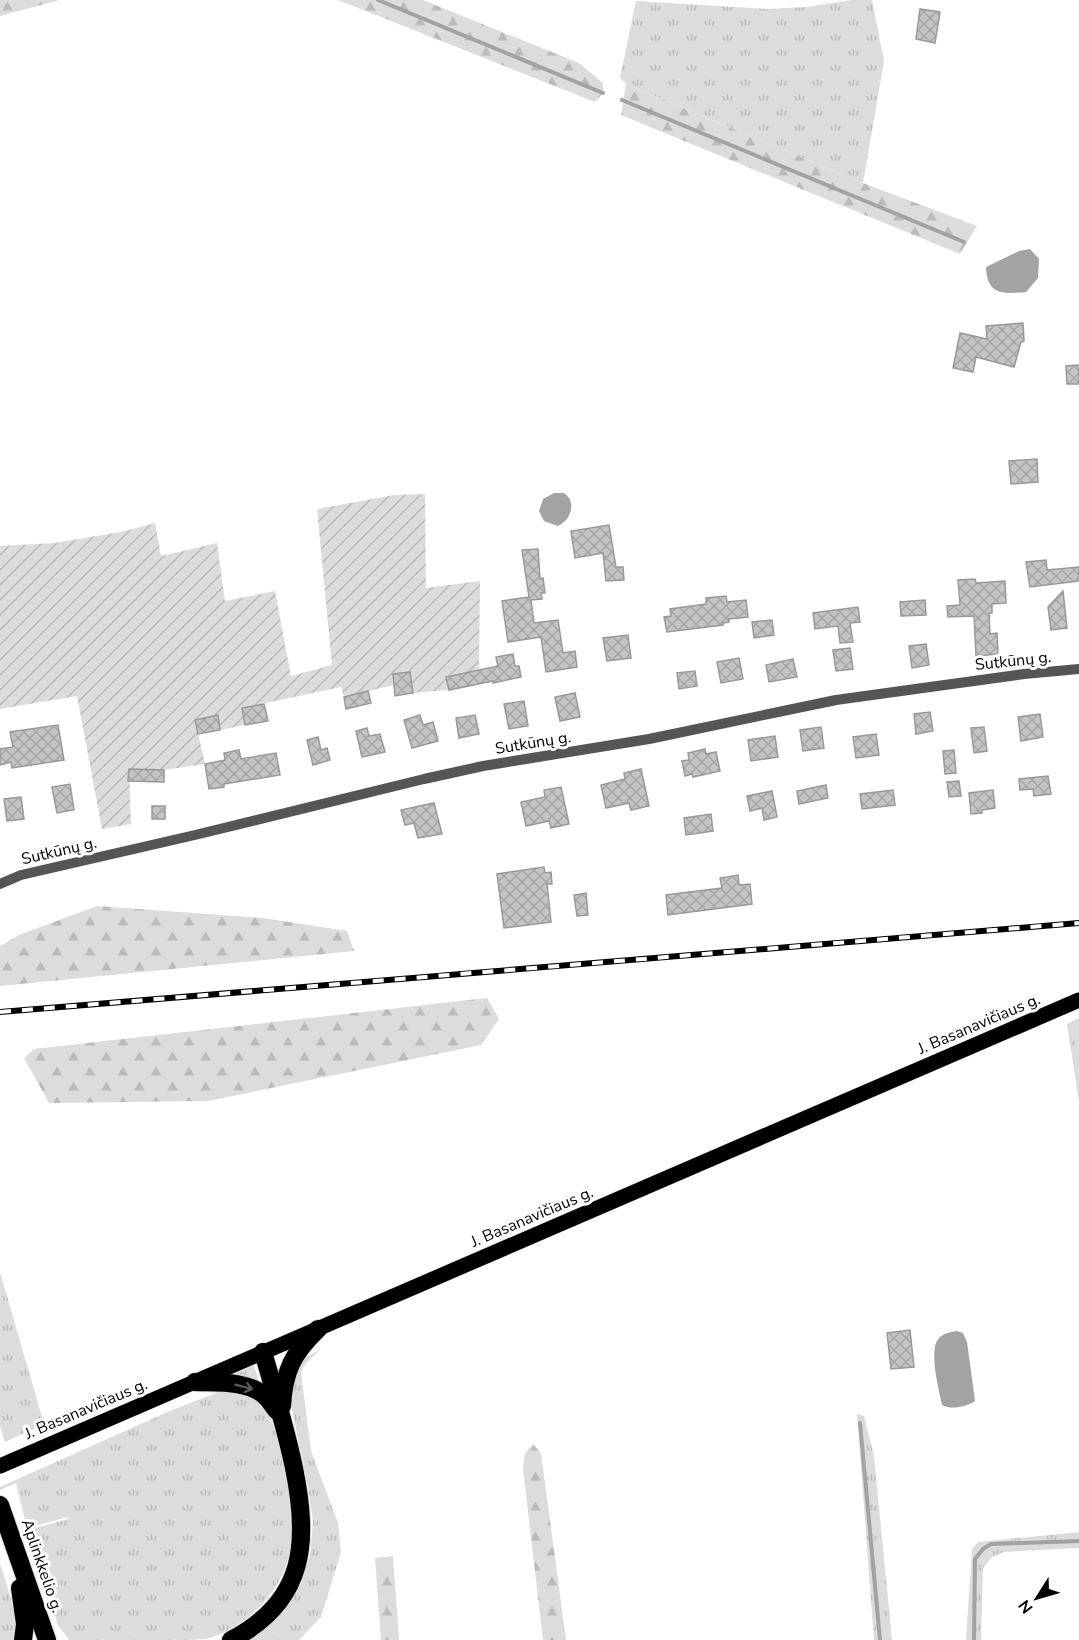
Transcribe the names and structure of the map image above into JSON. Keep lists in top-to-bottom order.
{
  "streets": {
    "highway": ["Aplinkkelio g."],
    "main road": ["J. Basanavičiaus g."],
    "street": ["Sutkūnų g."]
  },
  "north": "bottom left"
}
